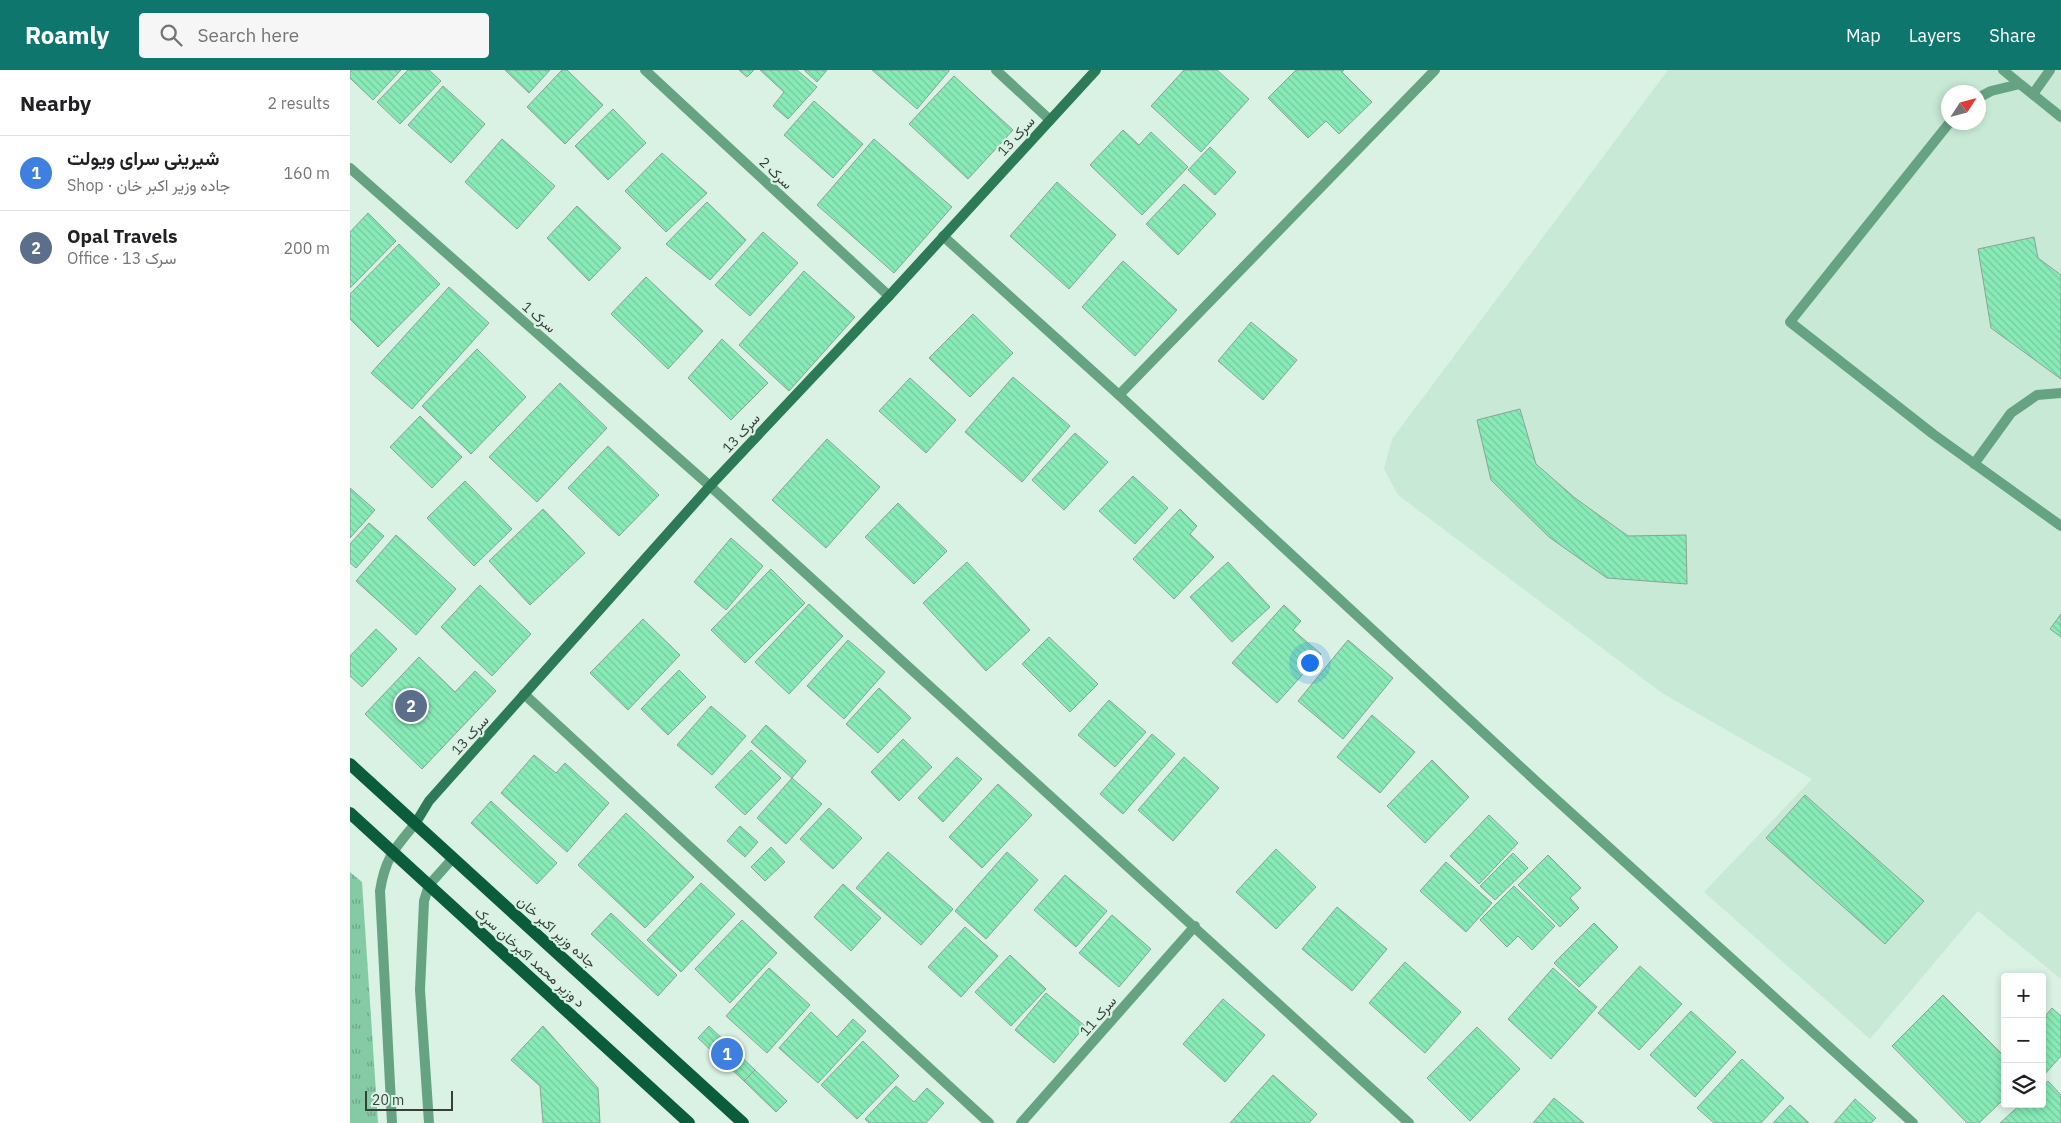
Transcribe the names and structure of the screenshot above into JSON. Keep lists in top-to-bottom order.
{
  "streets": {
    "main road": ["جاده وزیر اکبر خان", "د وزیر محمد اکبرخان سړک"],
    "street": [
      "سرک 13",
      "سرک 2",
      "سرک 1",
      "سرک 11"
    ]
  },
  "crossings": [
    ["سرک 13", "سرک 2"],
    ["سرک 13", "سرک 1"],
    ["سرک 13", "جاده وزیر اکبر خان"],
    ["سرک 1", "سرک 11"]
  ],
  "scale_bar": "20 m",
  "north": "top right",
  "page": {
    "header": "Roamly",
    "search": "Search here",
    "nav": ["Map", "Layers", "Share"],
    "heading": ["Nearby", "2 results"],
    "list": [
      {
        "mark": "1",
        "name": "شیرینی سرای ویولت",
        "note": "Shop · جاده وزیر اکبر خان",
        "value": "160 m"
      },
      {
        "mark": "2",
        "name": "Opal Travels",
        "note": "Office · سرک 13",
        "value": "200 m"
      }
    ],
    "pins": ["2", "1"],
    "map_buttons": ["+", "−"],
    "scale": "20 m"
  }
}
